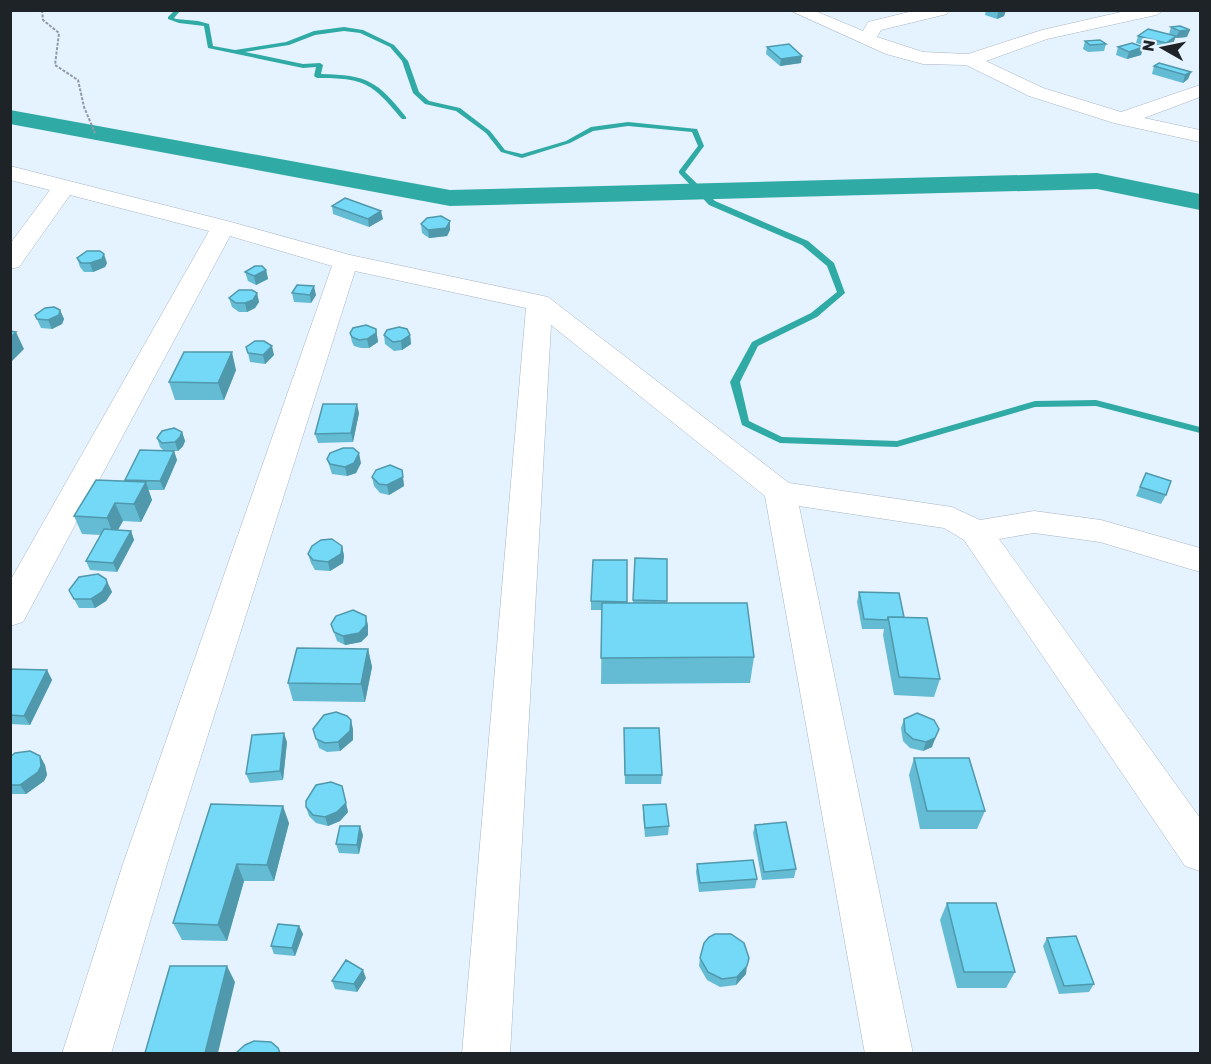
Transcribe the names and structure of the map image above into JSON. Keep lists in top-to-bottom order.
{
  "north": "left"
}
